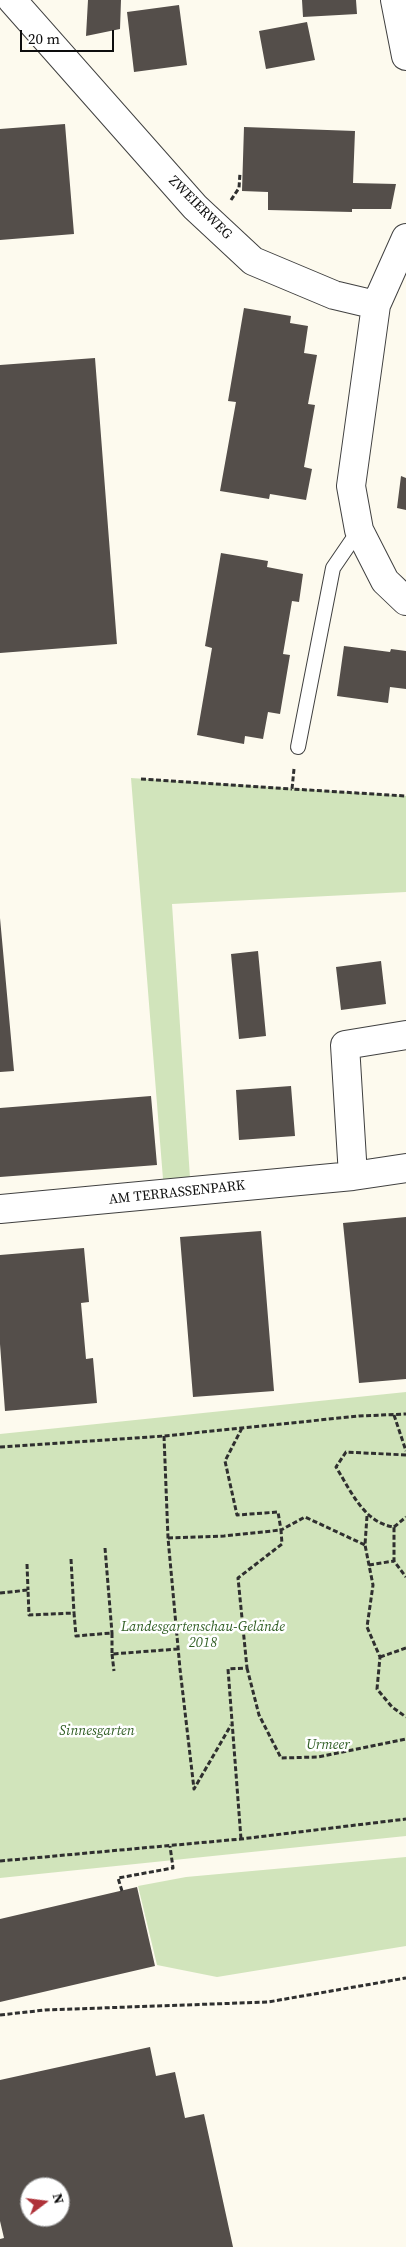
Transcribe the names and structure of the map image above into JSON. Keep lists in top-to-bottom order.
{
  "streets": {
    "street": ["ZWEIERWEG", "AM TERRASSENPARK"]
  },
  "parks": ["Landesgartenschau-Gelände 2018", "Sinnesgarten", "Urmeer"],
  "scale_bar": "20 m",
  "north": "right"
}
